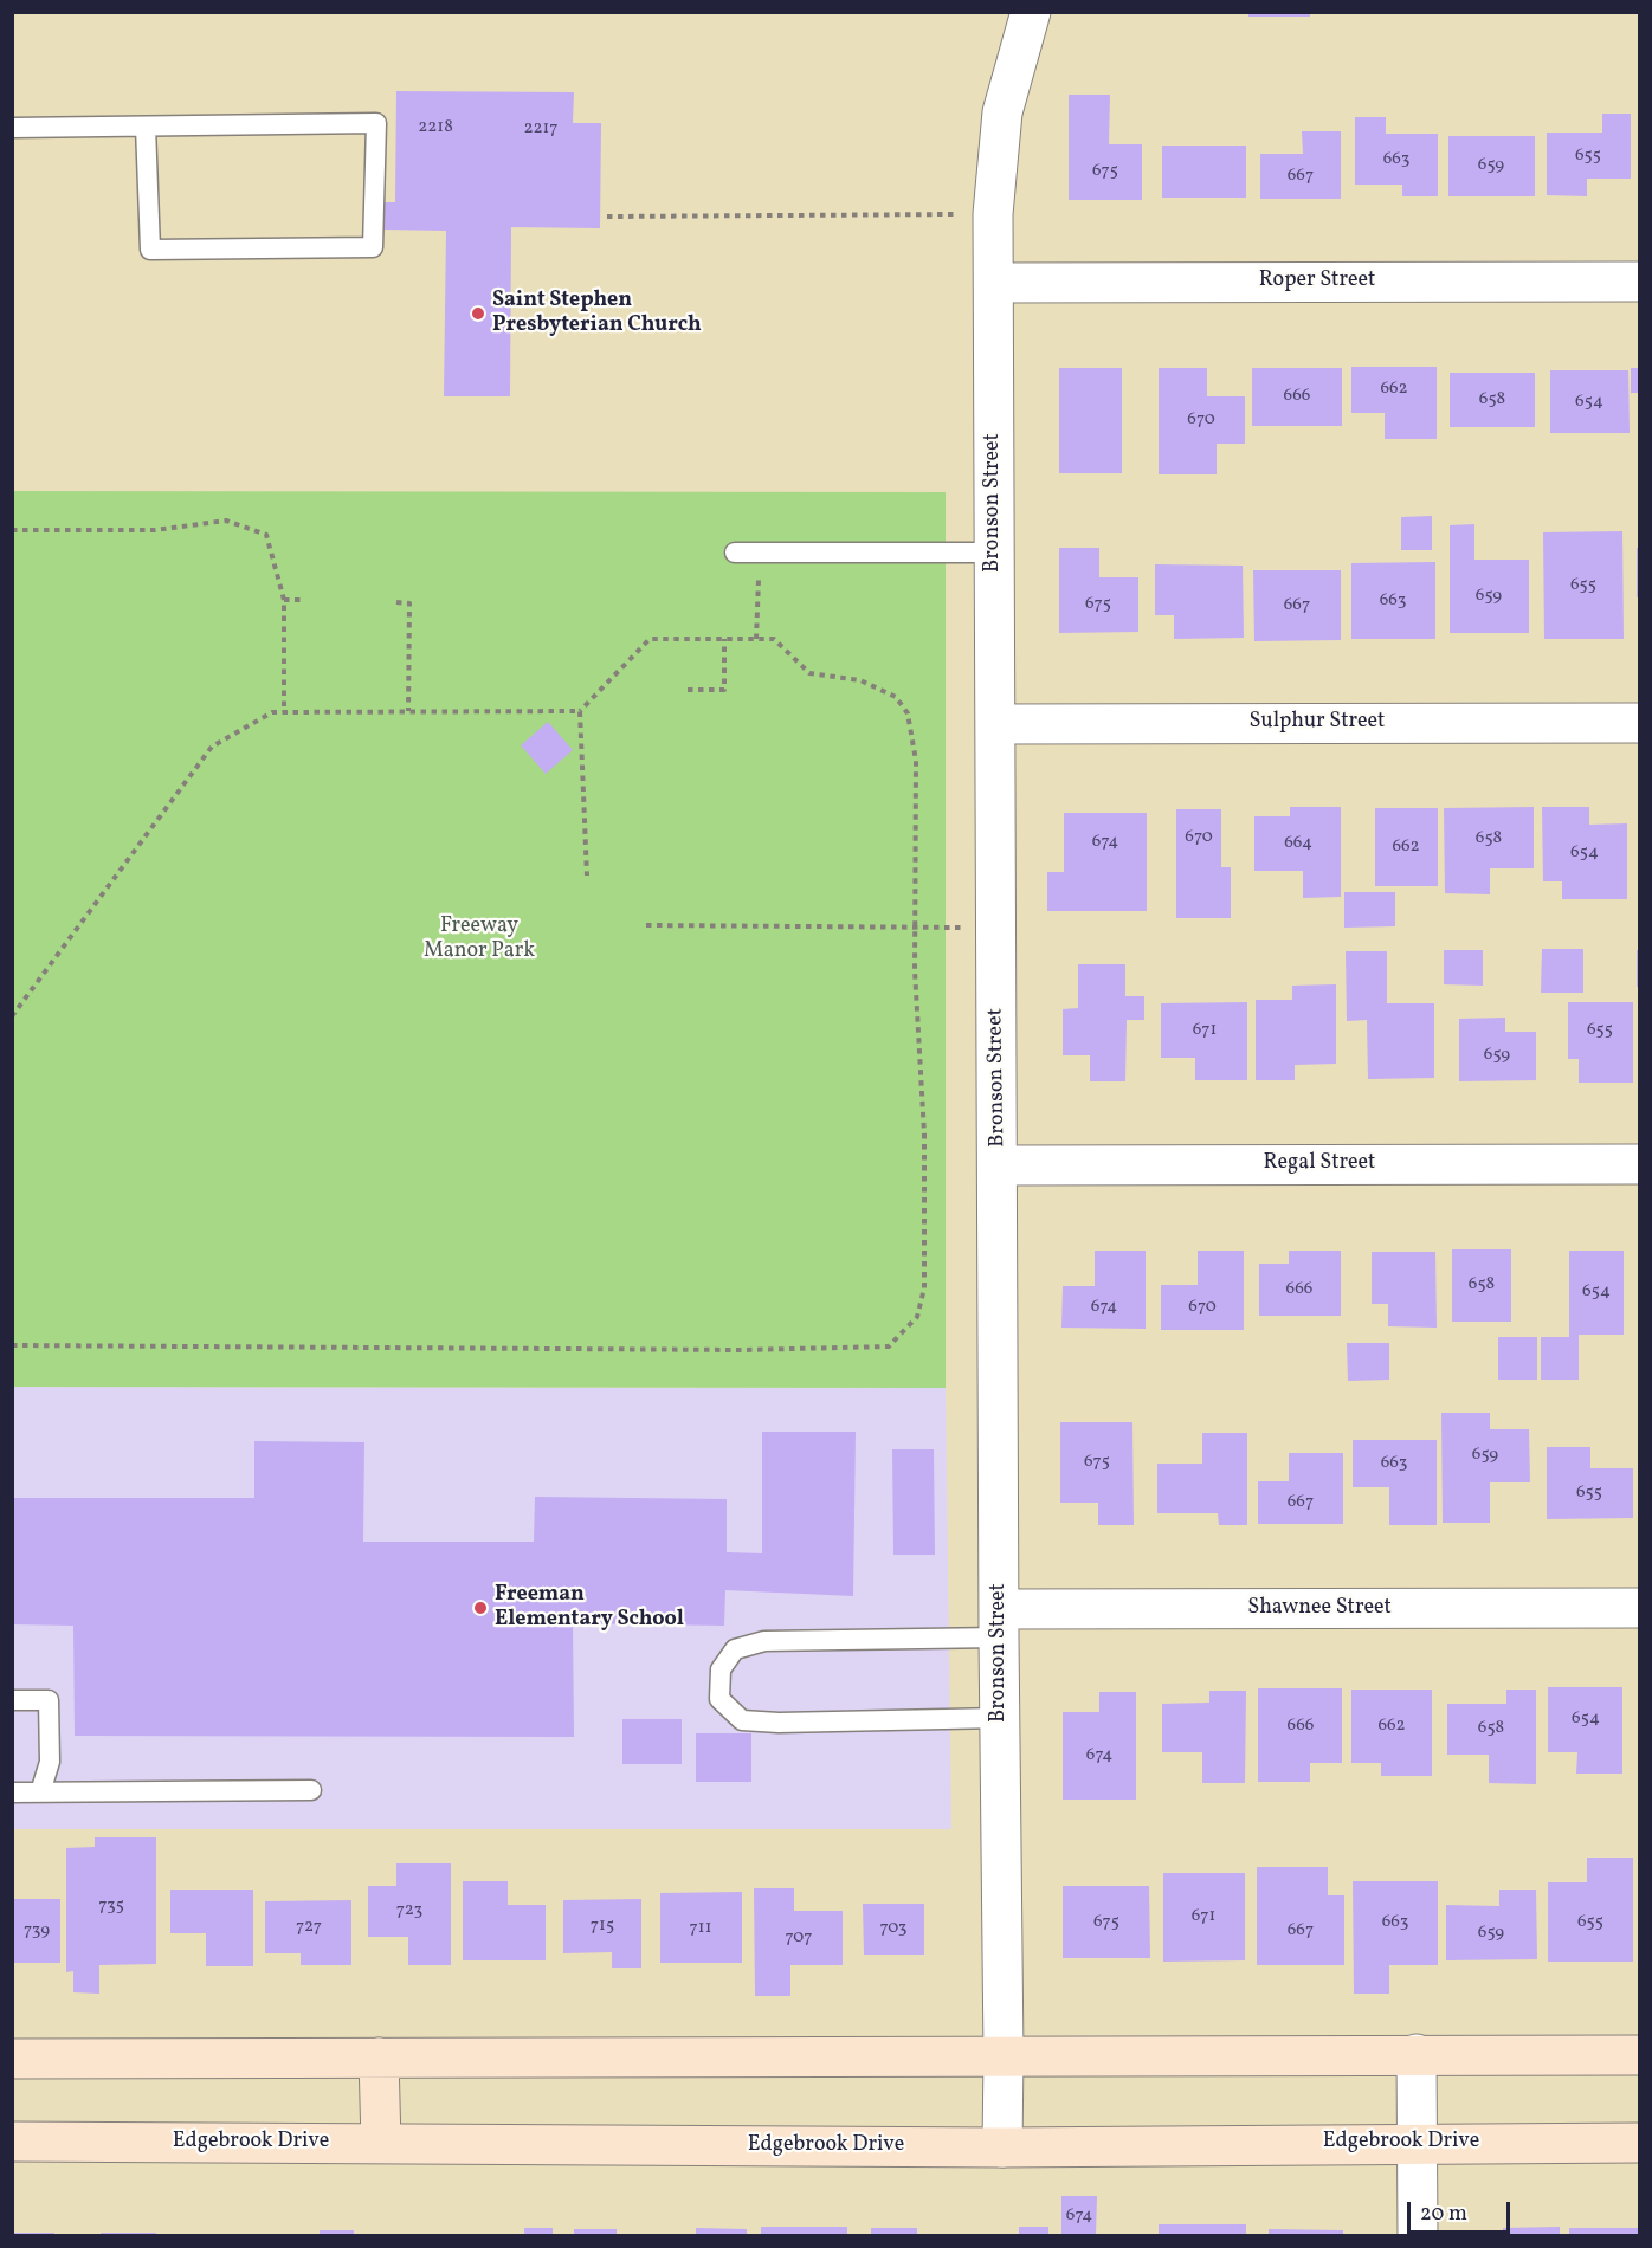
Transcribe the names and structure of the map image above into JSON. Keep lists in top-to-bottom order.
{
  "streets": {
    "main road": ["Edgebrook Drive"],
    "street": [
      "Roper Street",
      "Bronson Street",
      "Sulphur Street",
      "Regal Street",
      "Shawnee Street"
    ]
  },
  "crossings": [
    ["Roper Street", "Bronson Street"],
    ["Bronson Street", "Sulphur Street"],
    ["Bronson Street", "Regal Street"],
    ["Bronson Street", "Shawnee Street"],
    ["Bronson Street", "Edgebrook Drive"]
  ],
  "parks": ["Freeway Manor Park"],
  "places": ["Saint Stephen Presbyterian Church", "Freeman Elementary School"],
  "house_numbers": [
    "2218",
    "2217",
    "655",
    "663",
    "659",
    "675",
    "667",
    "662",
    "666",
    "658",
    "654",
    "670",
    "655",
    "659",
    "663",
    "675",
    "667",
    "670",
    "658",
    "674",
    "664",
    "662",
    "654",
    "671",
    "655",
    "659",
    "658",
    "666",
    "654",
    "674",
    "670",
    "659",
    "675",
    "663",
    "655",
    "667",
    "654",
    "666",
    "662",
    "658",
    "674",
    "735",
    "723",
    "671",
    "675",
    "663",
    "655",
    "715",
    "727",
    "711",
    "703",
    "739",
    "667",
    "659",
    "707",
    "674"
  ],
  "scale_bar": "20 m"
}
